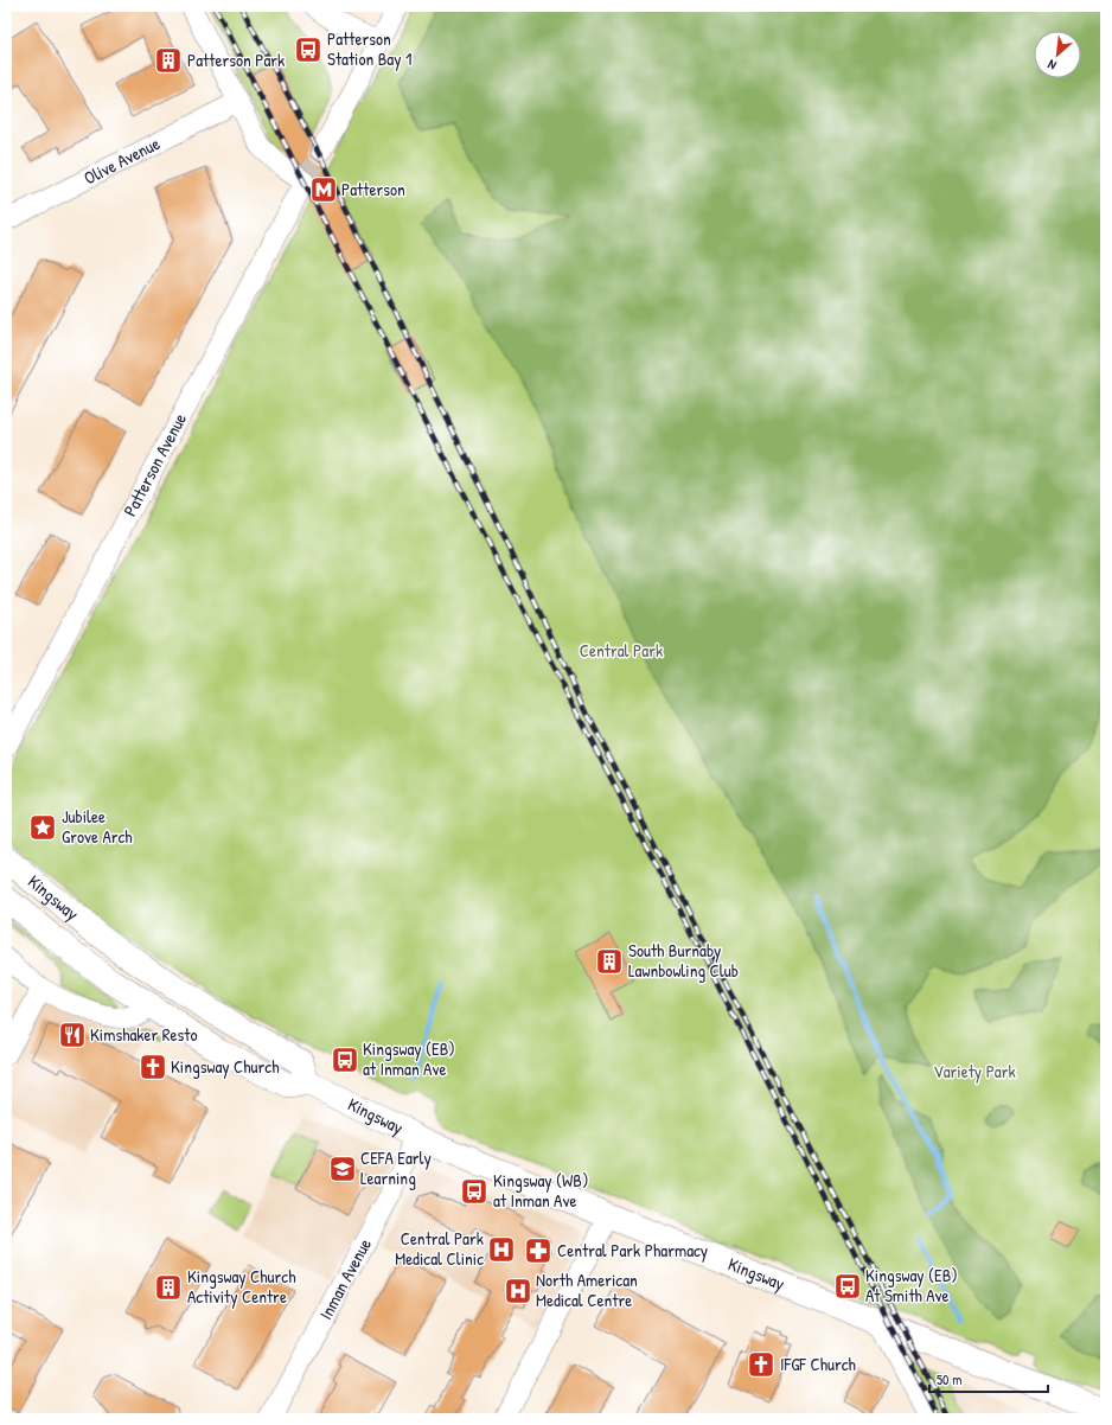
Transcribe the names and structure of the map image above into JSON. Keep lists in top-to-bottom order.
{
  "streets": {
    "main road": ["Kingsway"],
    "street": ["Olive Avenue", "Patterson Avenue", "Inman Avenue"]
  },
  "crossings": [
    ["Olive Avenue", "Patterson Avenue"],
    ["Kingsway", "Inman Avenue"]
  ],
  "parks": ["Central Park", "Variety Park"],
  "places": {
    "bus stop": [
      "Patterson Station Bay 1",
      "Kingsway (EB) at Inman Ave",
      "Kingsway (WB) at Inman Ave",
      "Kingsway (EB) At Smith Ave"
    ],
    "building": ["Patterson Park", "South Burnaby Lawnbowling Club", "Kingsway Church Activity Centre"],
    "metro station": ["Patterson"],
    "place": ["Jubilee Grove Arch"],
    "restaurant": ["Kimshaker Resto"],
    "church": ["Kingsway Church", "IFGF Church"],
    "school or university": ["CEFA Early Learning"],
    "hospital": ["Central Park Medical Clinic", "North American Medical Centre"],
    "pharmacy": ["Central Park Pharmacy"]
  },
  "scale_bar": "50 m",
  "north": "bottom left"
}
